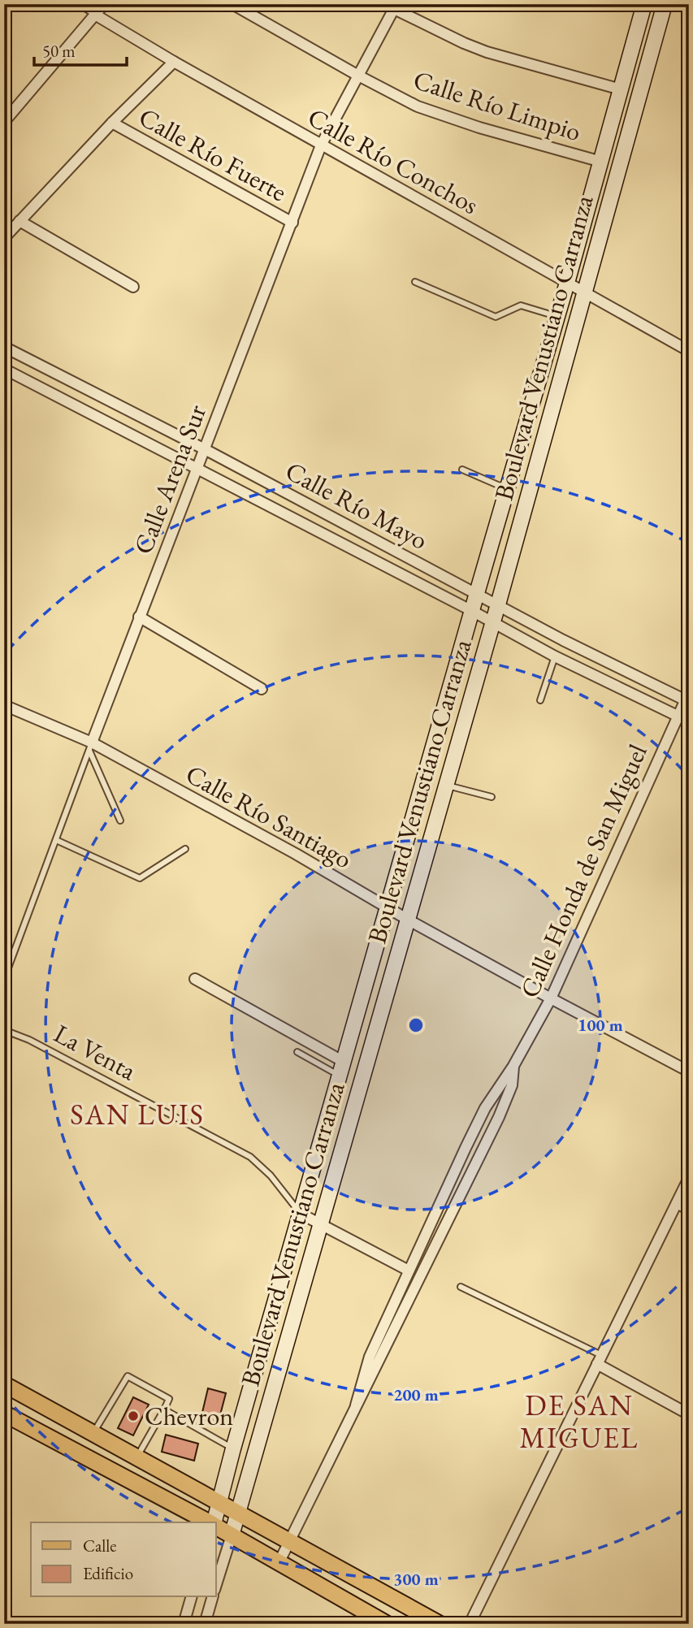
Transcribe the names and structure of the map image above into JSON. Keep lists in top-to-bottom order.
{
  "streets": {
    "main road": ["Boulevard Venustiano Carranza"],
    "street": [
      "Calle Río Limpio",
      "Calle Río Fuerte",
      "Calle Río Conchos",
      "Calle Arena Sur",
      "Calle Río Mayo",
      "Calle Río Santiago",
      "Calle Honda de San Miguel"
    ],
    "lane": ["La Venta"]
  },
  "crossings": [
    ["Calle Río Limpio", "Boulevard Venustiano Carranza"],
    ["Calle Río Limpio", "Calle Arena Sur"],
    ["Calle Río Fuerte", "Calle Arena Sur"],
    ["Calle Río Conchos", "Boulevard Venustiano Carranza"],
    ["Calle Río Conchos", "Calle Arena Sur"],
    ["Boulevard Venustiano Carranza", "Calle Río Mayo"],
    ["Boulevard Venustiano Carranza", "Calle Río Santiago"],
    ["Boulevard Venustiano Carranza", "La Venta"],
    ["Calle Arena Sur", "Calle Río Mayo"],
    ["Calle Arena Sur", "Calle Río Santiago"],
    ["Calle Río Mayo", "Calle Honda de San Miguel"],
    ["Calle Río Santiago", "Calle Honda de San Miguel"]
  ],
  "districts": ["SAN LUIS", "DE SAN MIGUEL"],
  "places": ["Chevron"],
  "legend": ["Calle", "Edificio"],
  "scale_bar": "50 m",
  "rings": ["100 m", "200 m", "300 m"]
}
